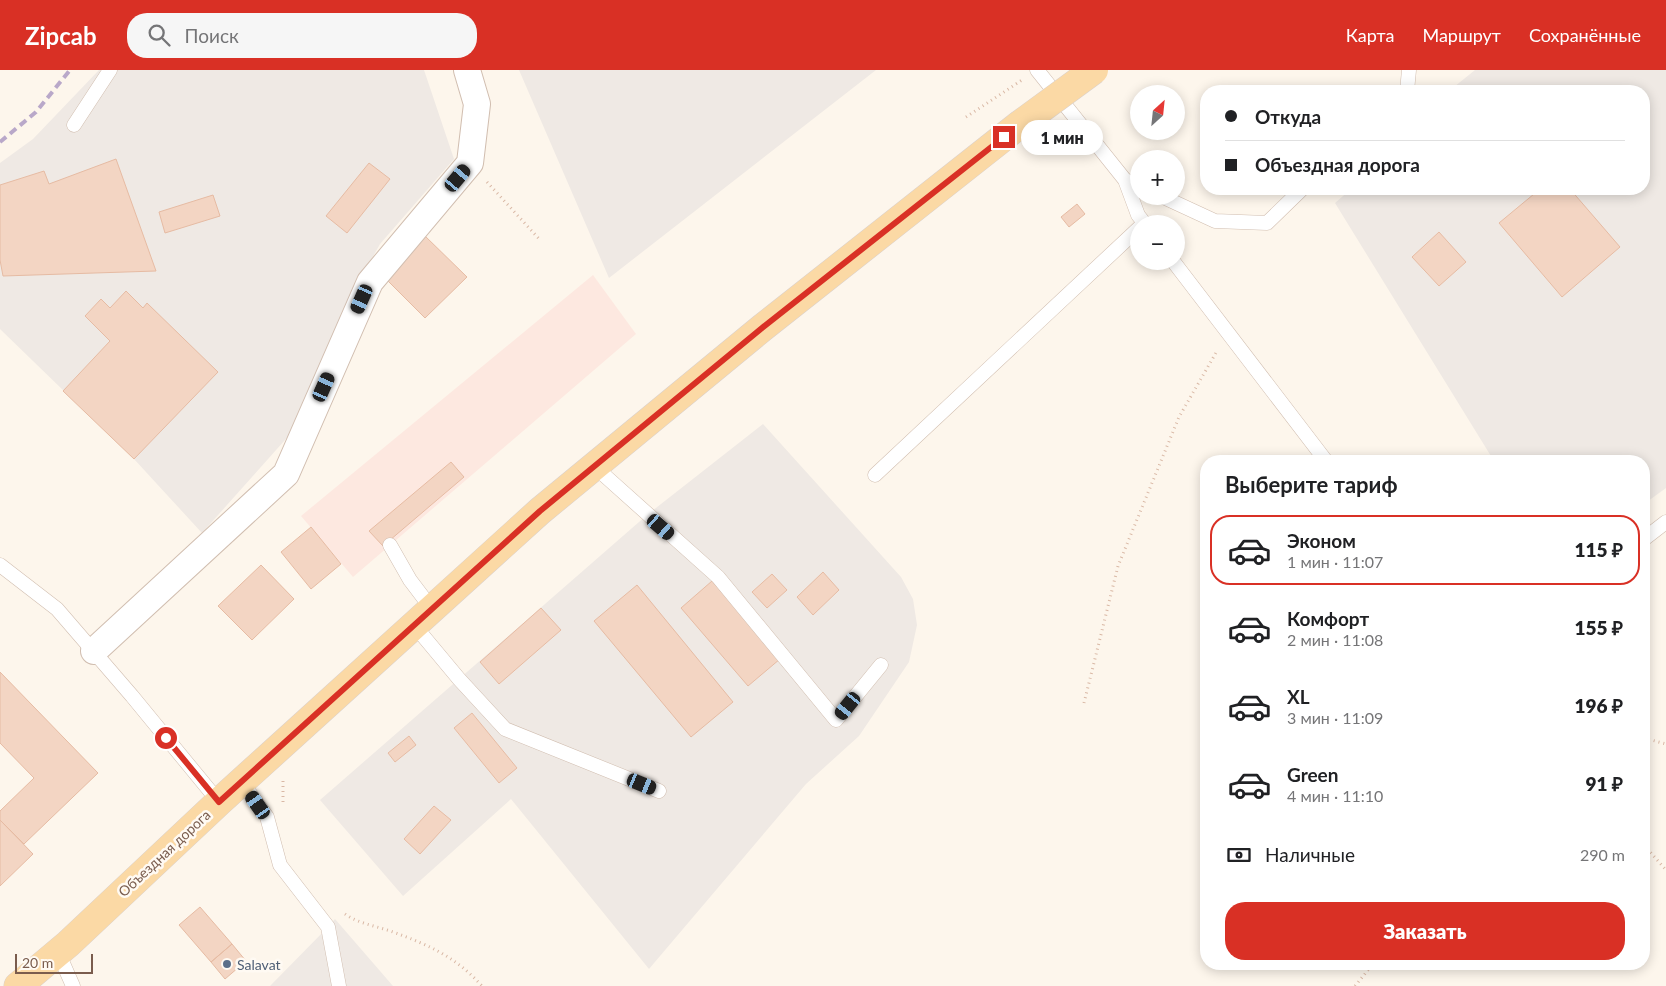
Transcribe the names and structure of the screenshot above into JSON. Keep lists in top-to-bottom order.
{
  "streets": {
    "main road": ["Объездная дорога"]
  },
  "places": ["Salavat"],
  "scale_bar": "20 m",
  "north": "top right",
  "page": {
    "header": "Zipcab",
    "search": "Поиск",
    "nav": ["Карта", "Маршрут", "Сохранённые"],
    "map_buttons": ["+", "−"],
    "banner": ["Откуда", "Объездная дорога"],
    "bubble": "1 мин",
    "heading": "Выберите тариф",
    "list": [
      {
        "name": "Эконом",
        "note": "1 мин · 11:07",
        "value": "115 ₽"
      },
      {
        "name": "Комфорт",
        "note": "2 мин · 11:08",
        "value": "155 ₽"
      },
      {
        "name": "XL",
        "note": "3 мин · 11:09",
        "value": "196 ₽"
      },
      {
        "name": "Green",
        "note": "4 мин · 11:10",
        "value": "91 ₽"
      }
    ],
    "pay": ["Наличные", "290 m"],
    "buttons": "Заказать",
    "scale": "20 m"
  }
}
